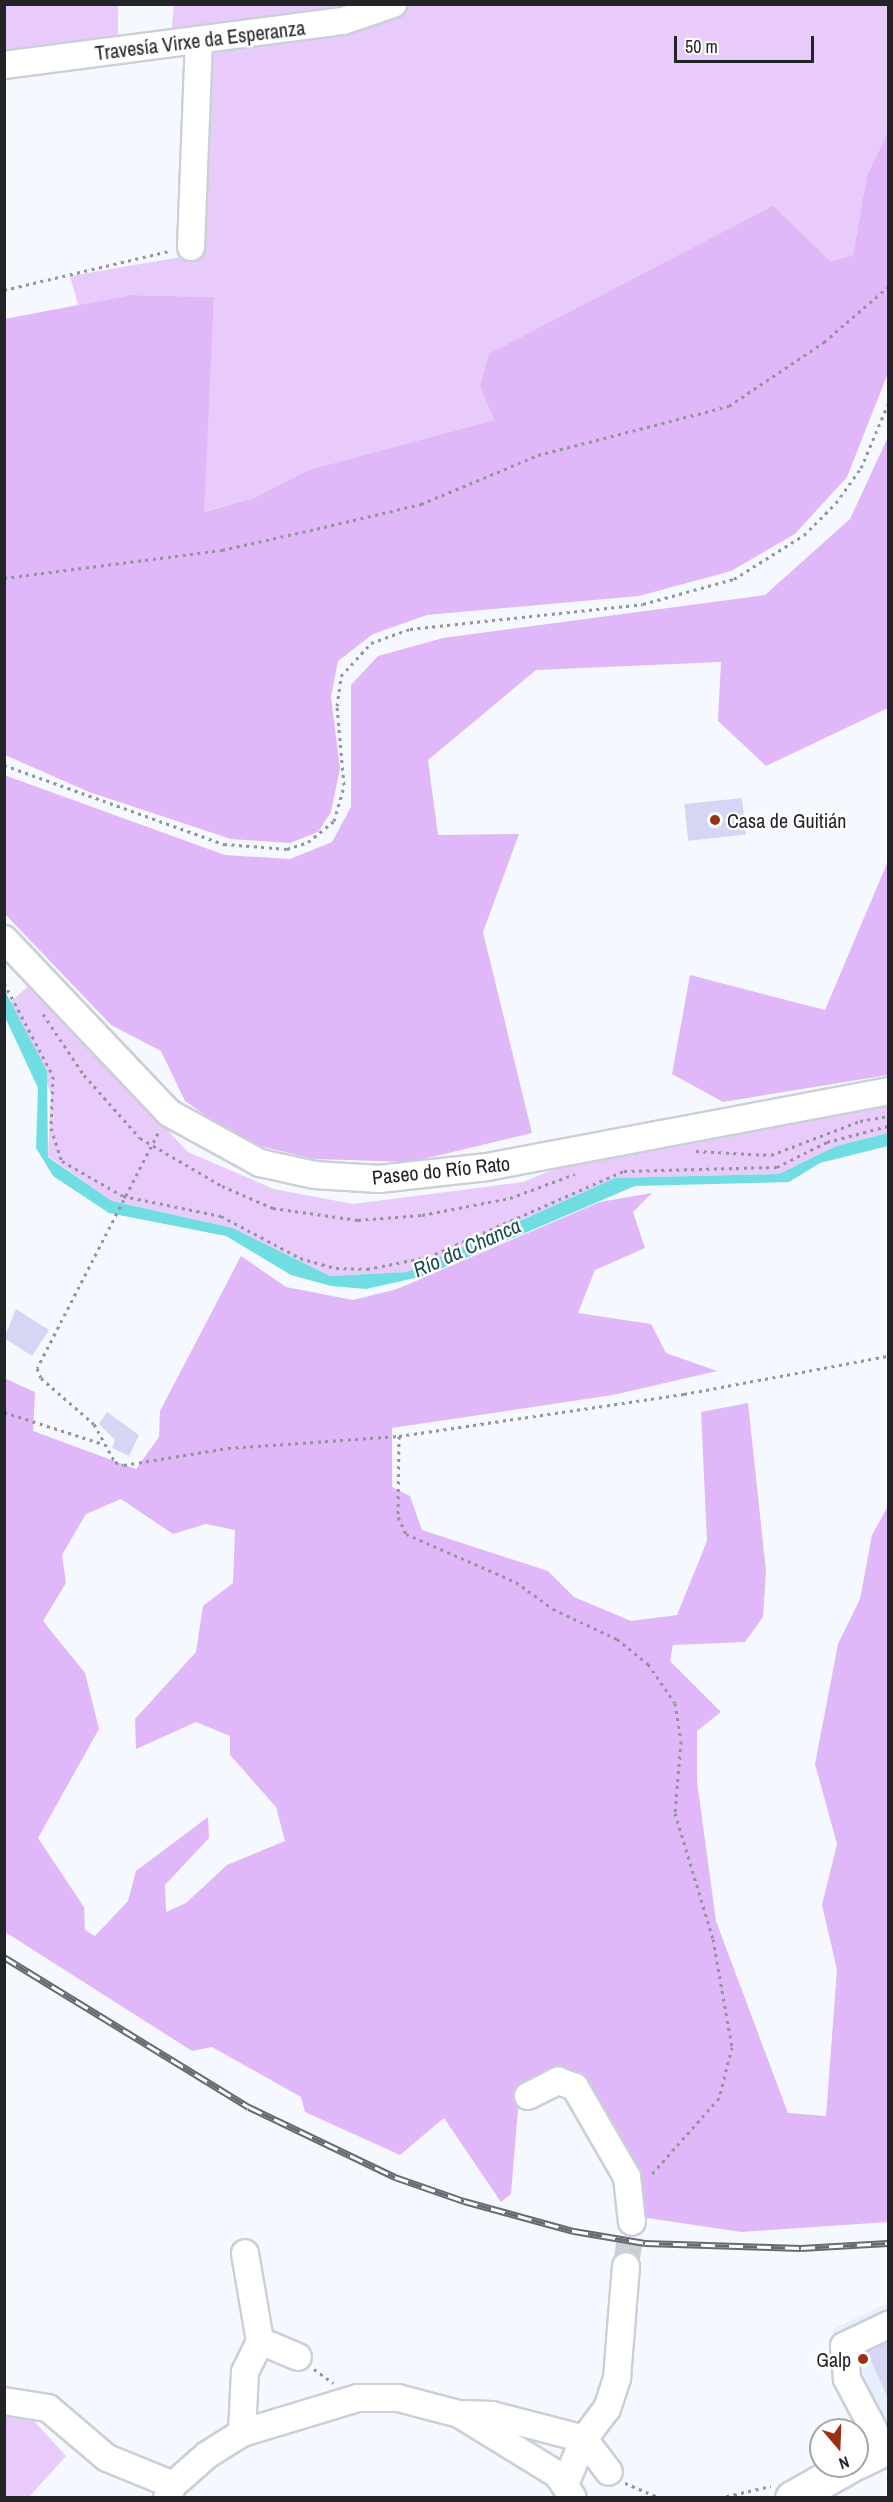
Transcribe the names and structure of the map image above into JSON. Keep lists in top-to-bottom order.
{
  "streets": {
    "street": ["Travesía Virxe da Esperanza", "Paseo do Río Rato"]
  },
  "water": ["Río da Chanca"],
  "places": ["Casa de Guitián", "Galp"],
  "scale_bar": "50 m",
  "north": "bottom"
}
